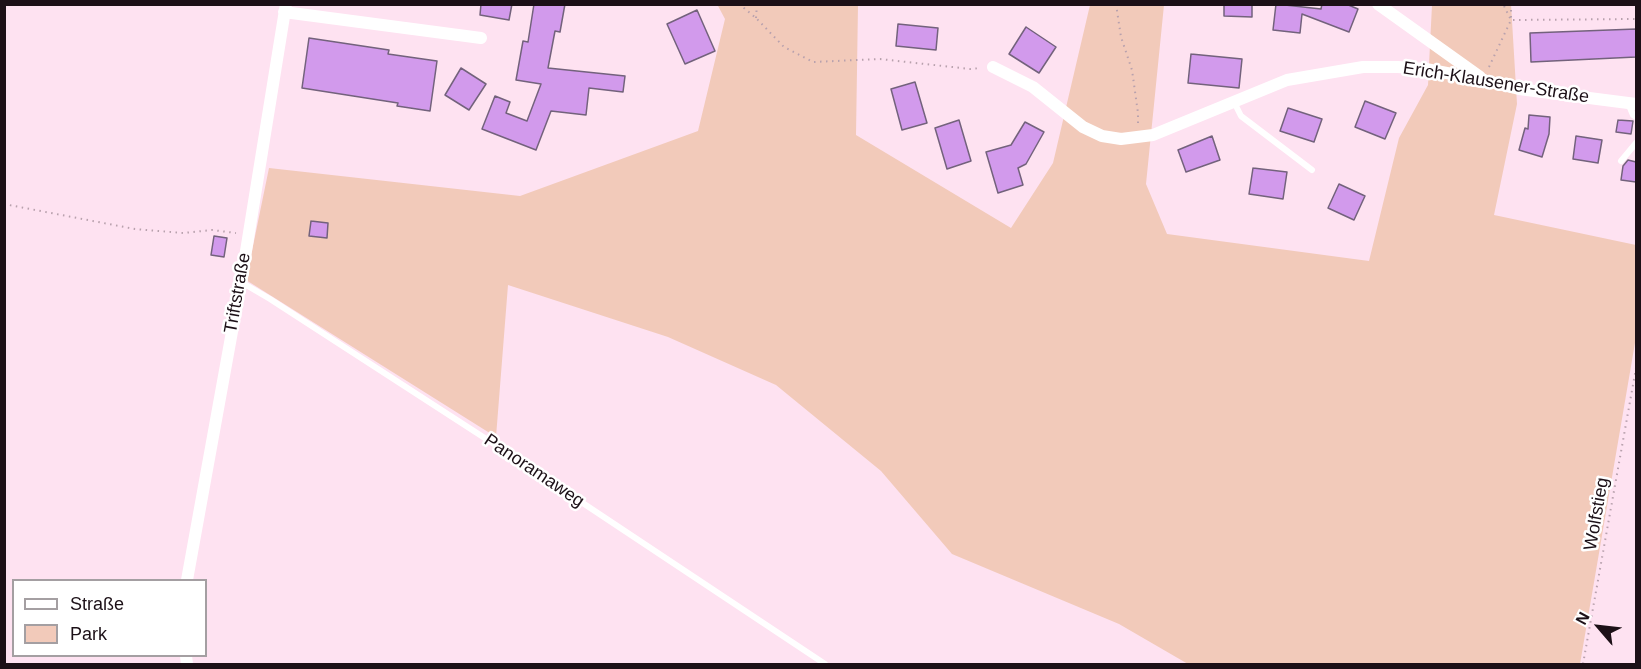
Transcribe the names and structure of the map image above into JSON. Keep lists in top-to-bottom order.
{
  "streets": {
    "street": ["Erich-Klausener-Straße", "Triftstraße"],
    "lane": ["Panoramaweg"],
    "path": ["Wolfstieg"]
  },
  "crossings": [
    ["Triftstraße", "Panoramaweg"]
  ],
  "legend": ["Straße", "Park"],
  "north": "top left"
}
